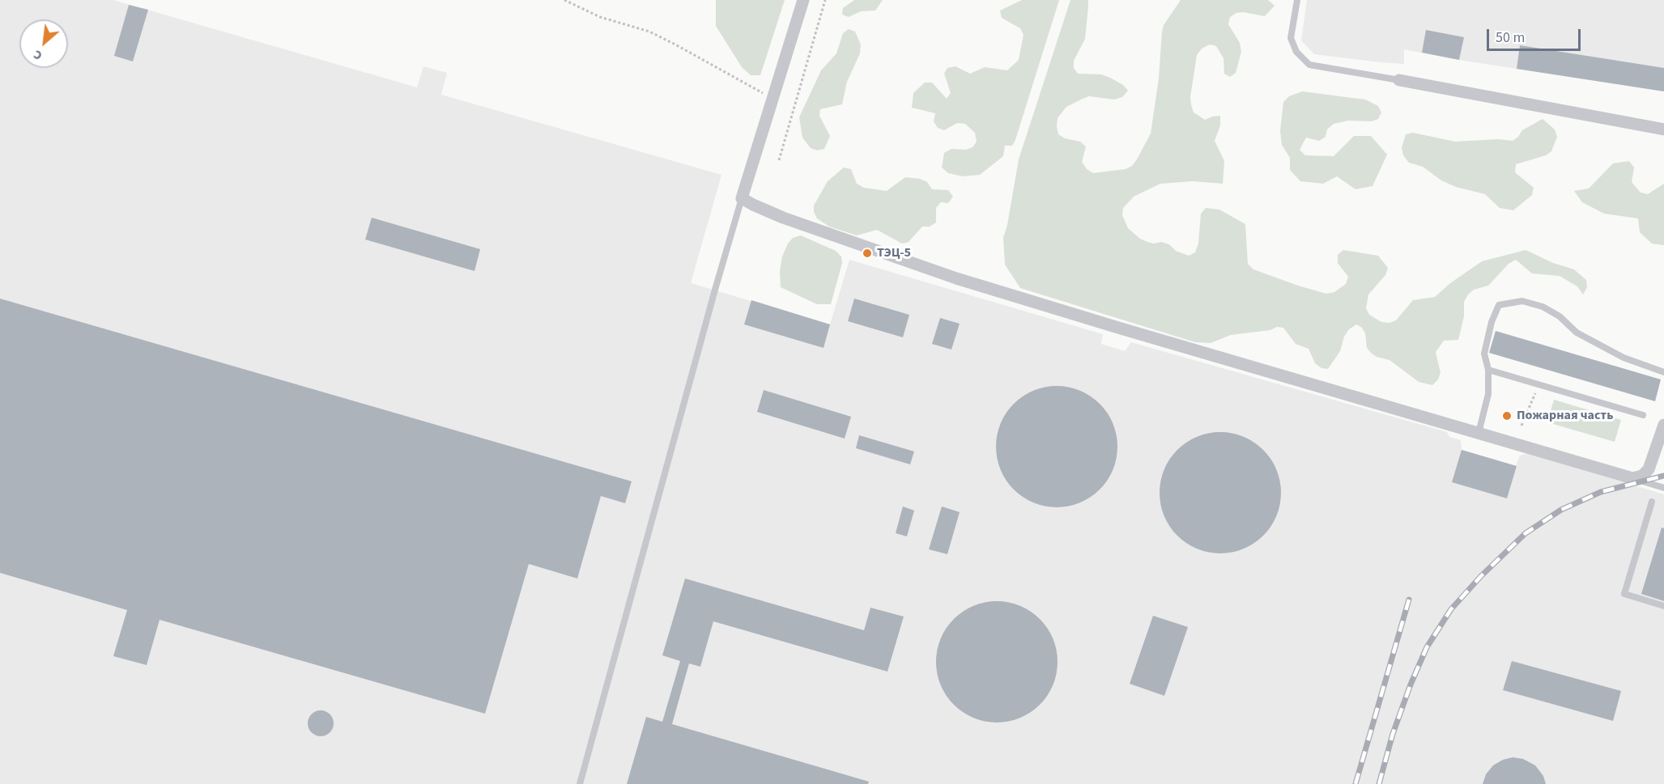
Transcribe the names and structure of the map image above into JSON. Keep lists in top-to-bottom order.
{
  "places": ["ТЭЦ-5", "Пожарная часть"],
  "scale_bar": "50 m",
  "north": "bottom left"
}
